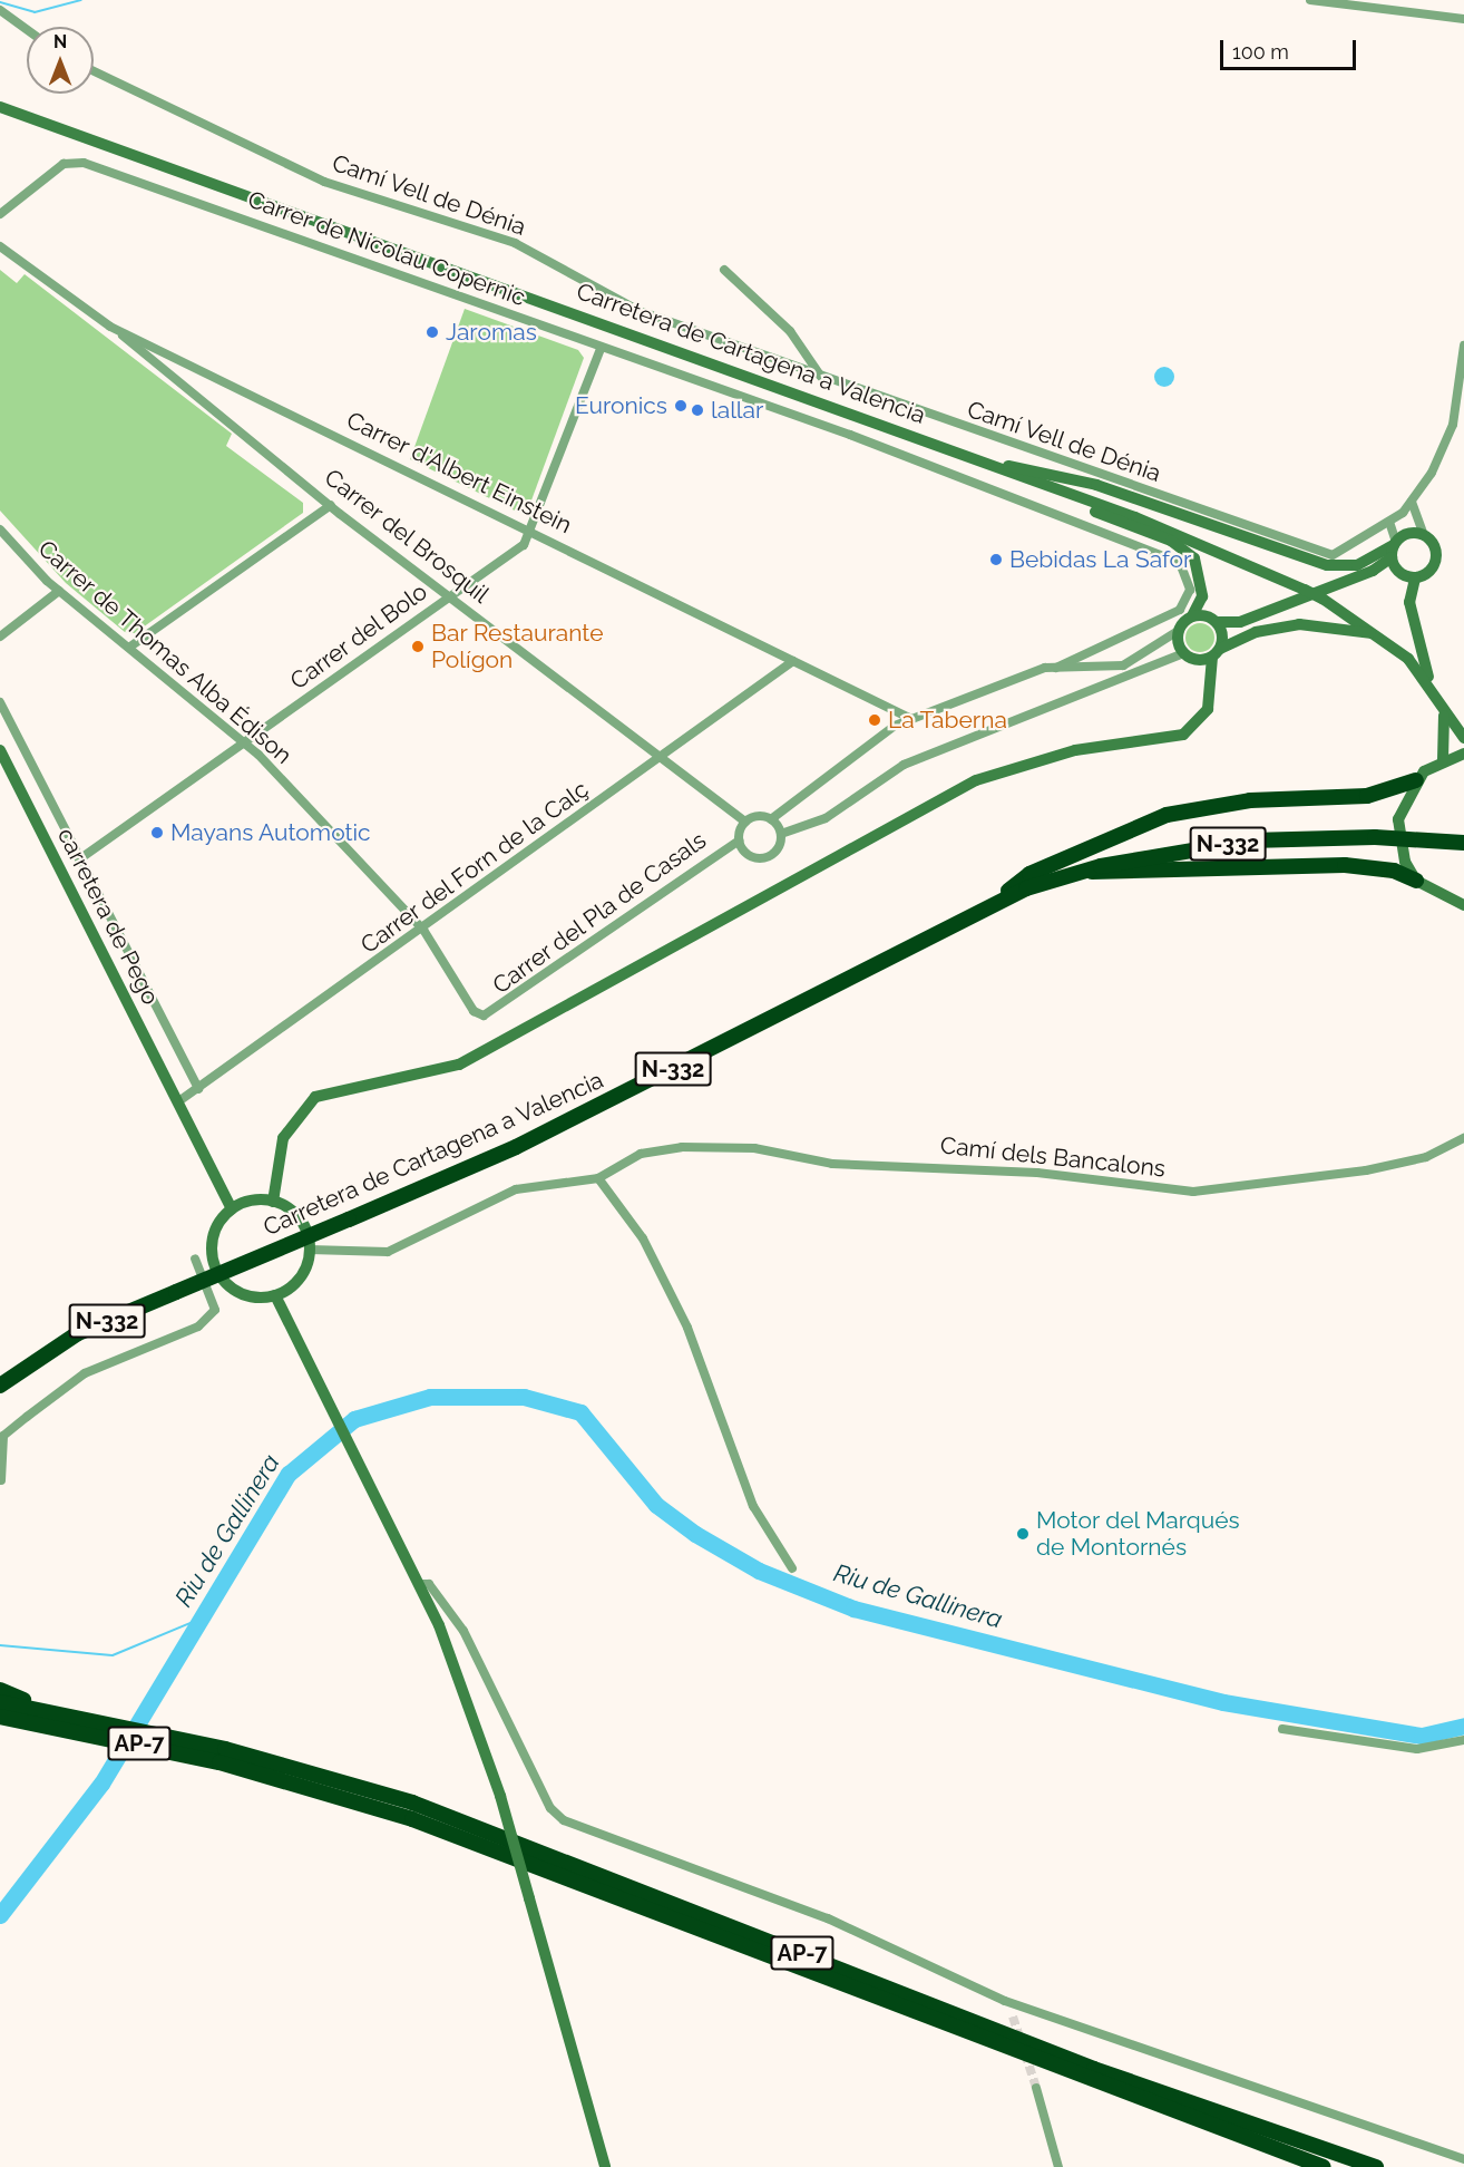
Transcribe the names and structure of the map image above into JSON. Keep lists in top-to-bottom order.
{
  "streets": {
    "highway": ["Carretera de Cartagena a Valencia", "N-332", "AP-7"],
    "main road": ["carretera de Pego"],
    "street": [
      "Camí Vell de Dénia",
      "Carrer de Nicolau Copernic",
      "Carrer d'Albert Einstein",
      "Carrer del Brosquil",
      "Carrer del Bolo",
      "Carrer de Thomas Alba Édison",
      "Carrer del Forn de la Calç",
      "Carrer del Pla de Casals",
      "Camí dels Bancalons"
    ]
  },
  "crossings": [
    ["Carrer d'Albert Einstein", "Carrer del Brosquil"],
    ["Carrer d'Albert Einstein", "Carrer del Bolo"],
    ["Carrer d'Albert Einstein", "Carrer del Forn de la Calç"],
    ["Carrer del Brosquil", "Carrer del Bolo"],
    ["Carrer del Brosquil", "Carrer del Forn de la Calç"],
    ["Carrer del Brosquil", "Carrer del Pla de Casals"],
    ["Carrer del Bolo", "Carrer de Thomas Alba Édison"],
    ["Carrer de Thomas Alba Édison", "Carrer del Forn de la Calç"],
    ["Carrer de Thomas Alba Édison", "Carrer del Pla de Casals"],
    ["Carrer del Forn de la Calç", "carretera de Pego"],
    ["carretera de Pego", "Camí dels Bancalons"]
  ],
  "water": ["Riu de Gallinera"],
  "places": [
    "Jaromas",
    "Euronics",
    "lallar",
    "Bebidas La Safor",
    "Bar Restaurante Polígon",
    "La Taberna",
    "Mayans Automotic",
    "Motor del Marqués de Montornés"
  ],
  "scale_bar": "100 m",
  "north": "top"
}
